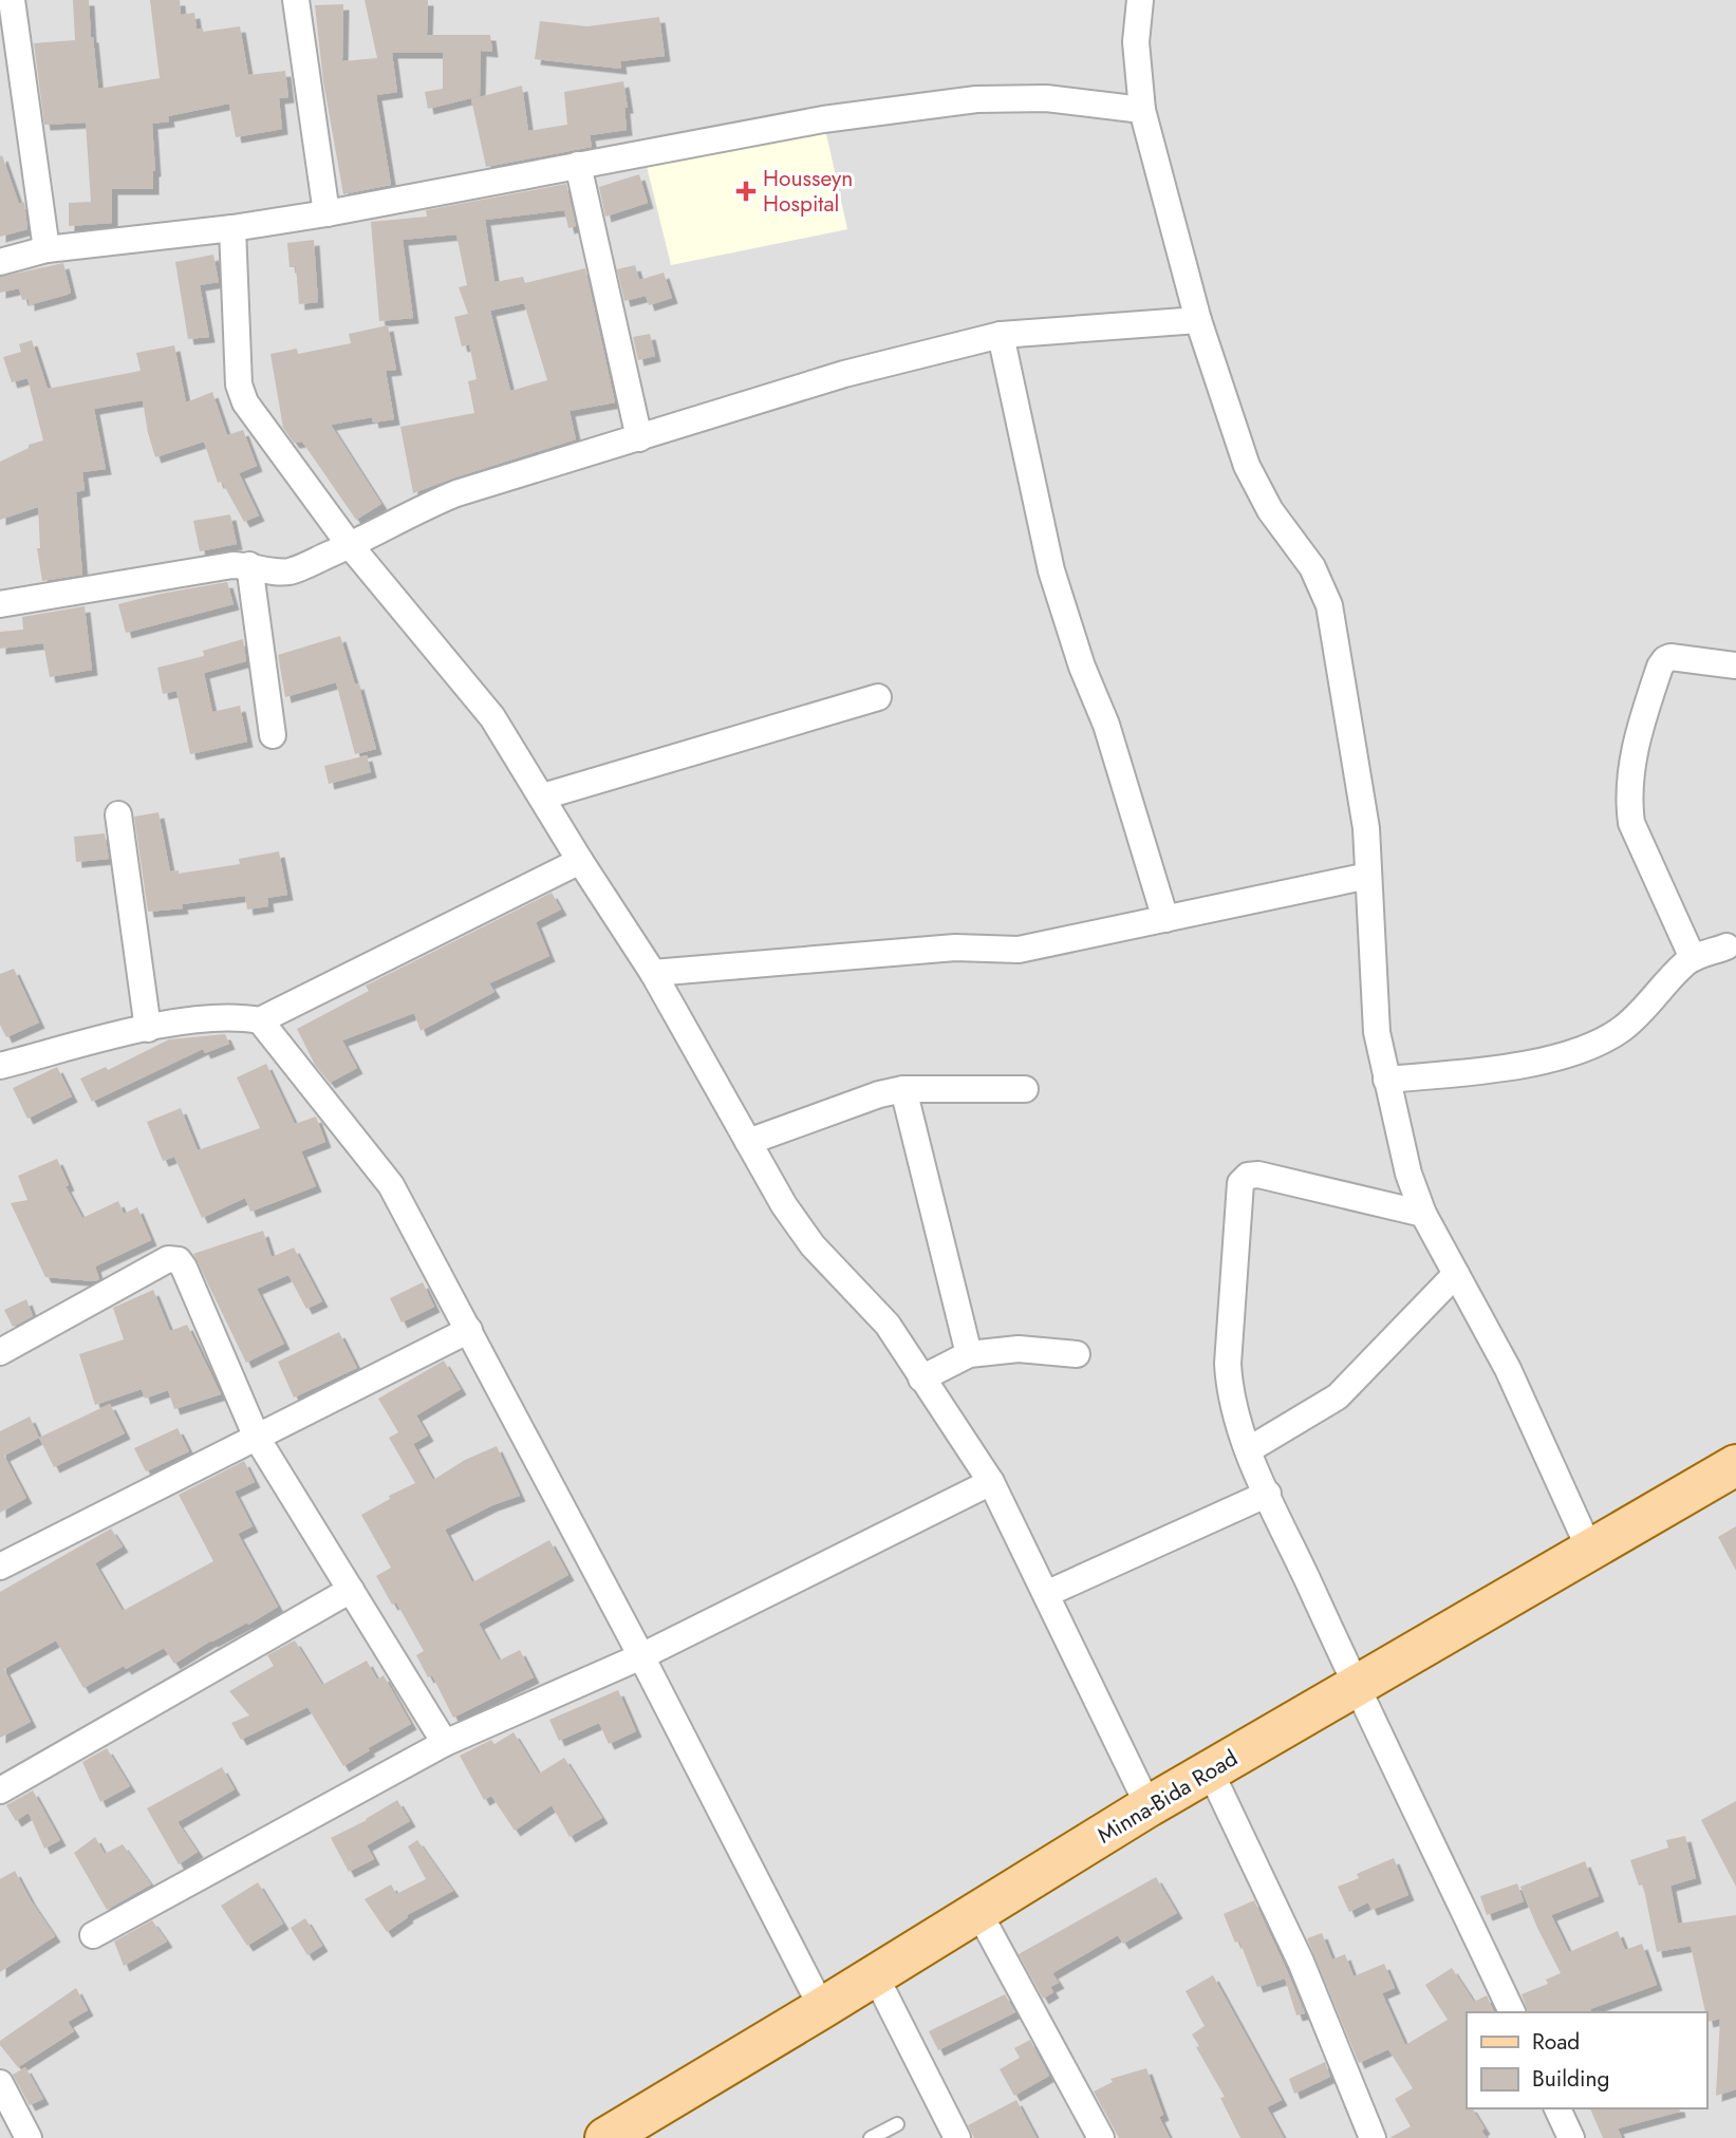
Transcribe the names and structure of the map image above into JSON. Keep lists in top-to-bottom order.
{
  "streets": {
    "main road": ["Minna-Bida Road"]
  },
  "places": {
    "health": ["Housseyn Hospital"]
  },
  "legend": ["Road", "Building"]
}
